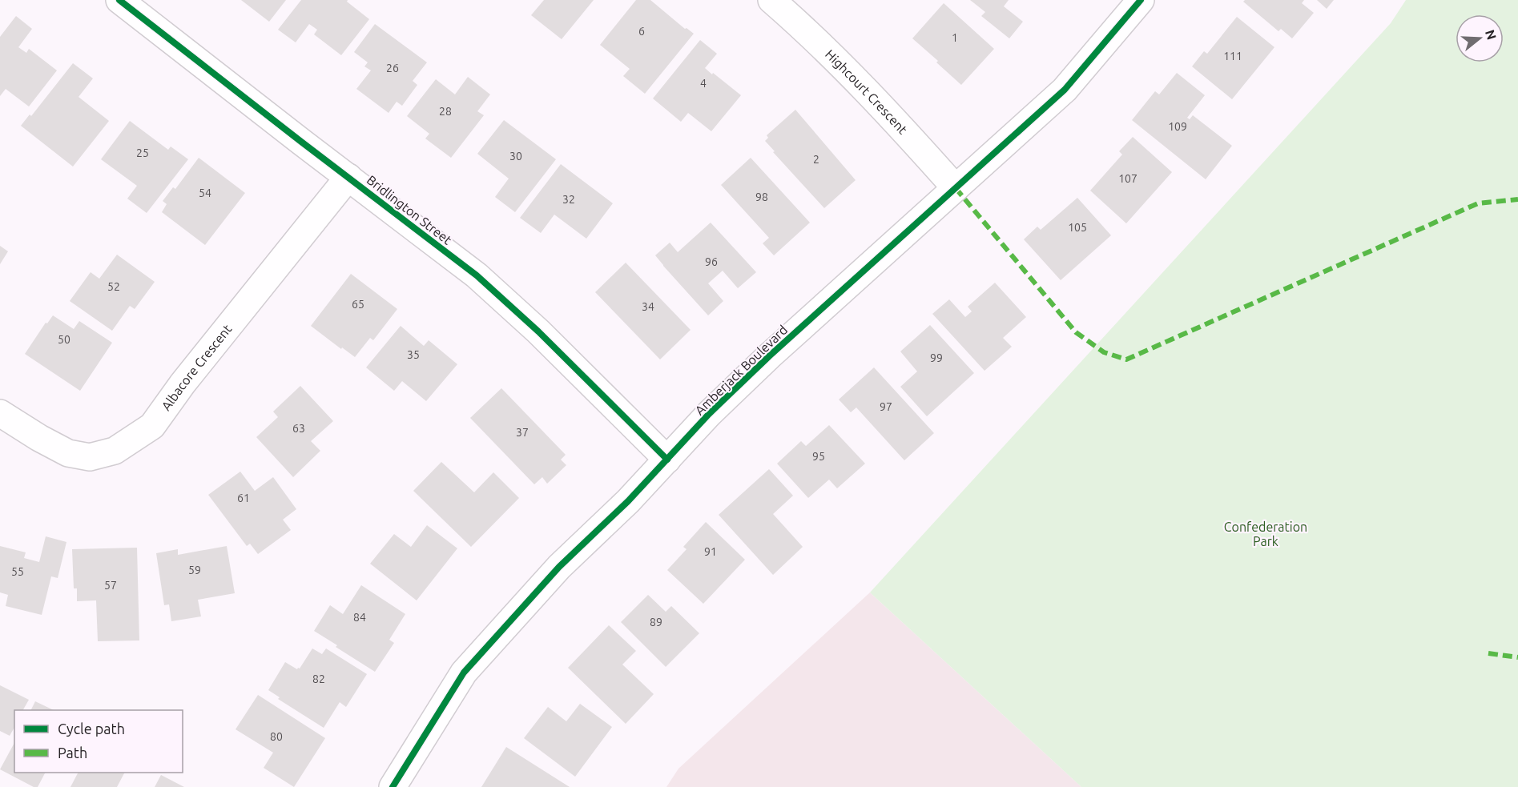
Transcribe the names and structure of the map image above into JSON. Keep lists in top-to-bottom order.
{
  "streets": {
    "street": [
      "Highcourt Crescent",
      "Bridlington Street",
      "Albacore Crescent",
      "Amberjack Boulevard"
    ]
  },
  "crossings": [
    ["Highcourt Crescent", "Amberjack Boulevard"],
    ["Bridlington Street", "Albacore Crescent"],
    ["Bridlington Street", "Amberjack Boulevard"]
  ],
  "parks": ["Confederation Park"],
  "house_numbers": [
    "6",
    "1",
    "111",
    "26",
    "4",
    "28",
    "109",
    "25",
    "30",
    "2",
    "107",
    "54",
    "98",
    "32",
    "105",
    "96",
    "52",
    "65",
    "34",
    "50",
    "35",
    "99",
    "97",
    "63",
    "37",
    "95",
    "61",
    "91",
    "59",
    "55",
    "57",
    "84",
    "89",
    "82",
    "80"
  ],
  "legend": ["Cycle path", "Path"],
  "north": "right"
}
